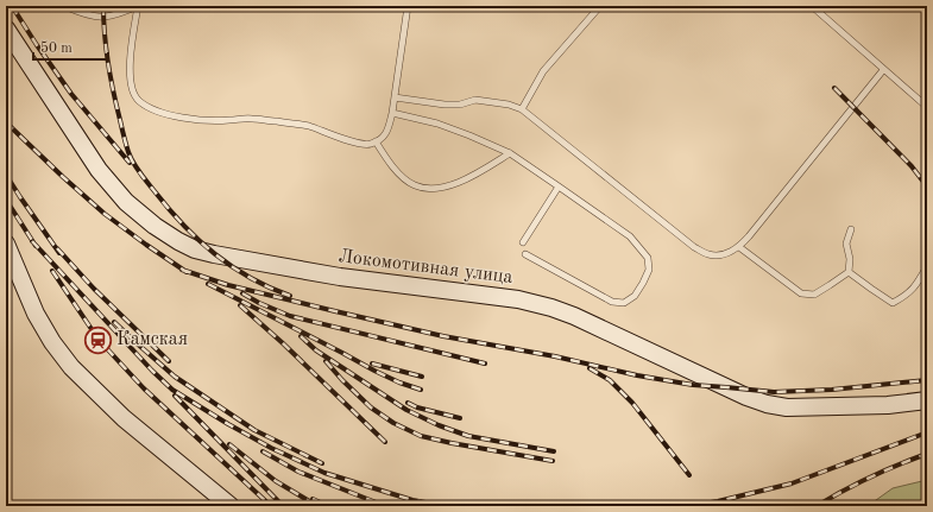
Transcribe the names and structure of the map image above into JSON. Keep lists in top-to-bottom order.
{
  "streets": {
    "main road": ["Локомотивная улица"]
  },
  "places": {
    "station": ["Камская"]
  },
  "scale_bar": "50 m"
}
